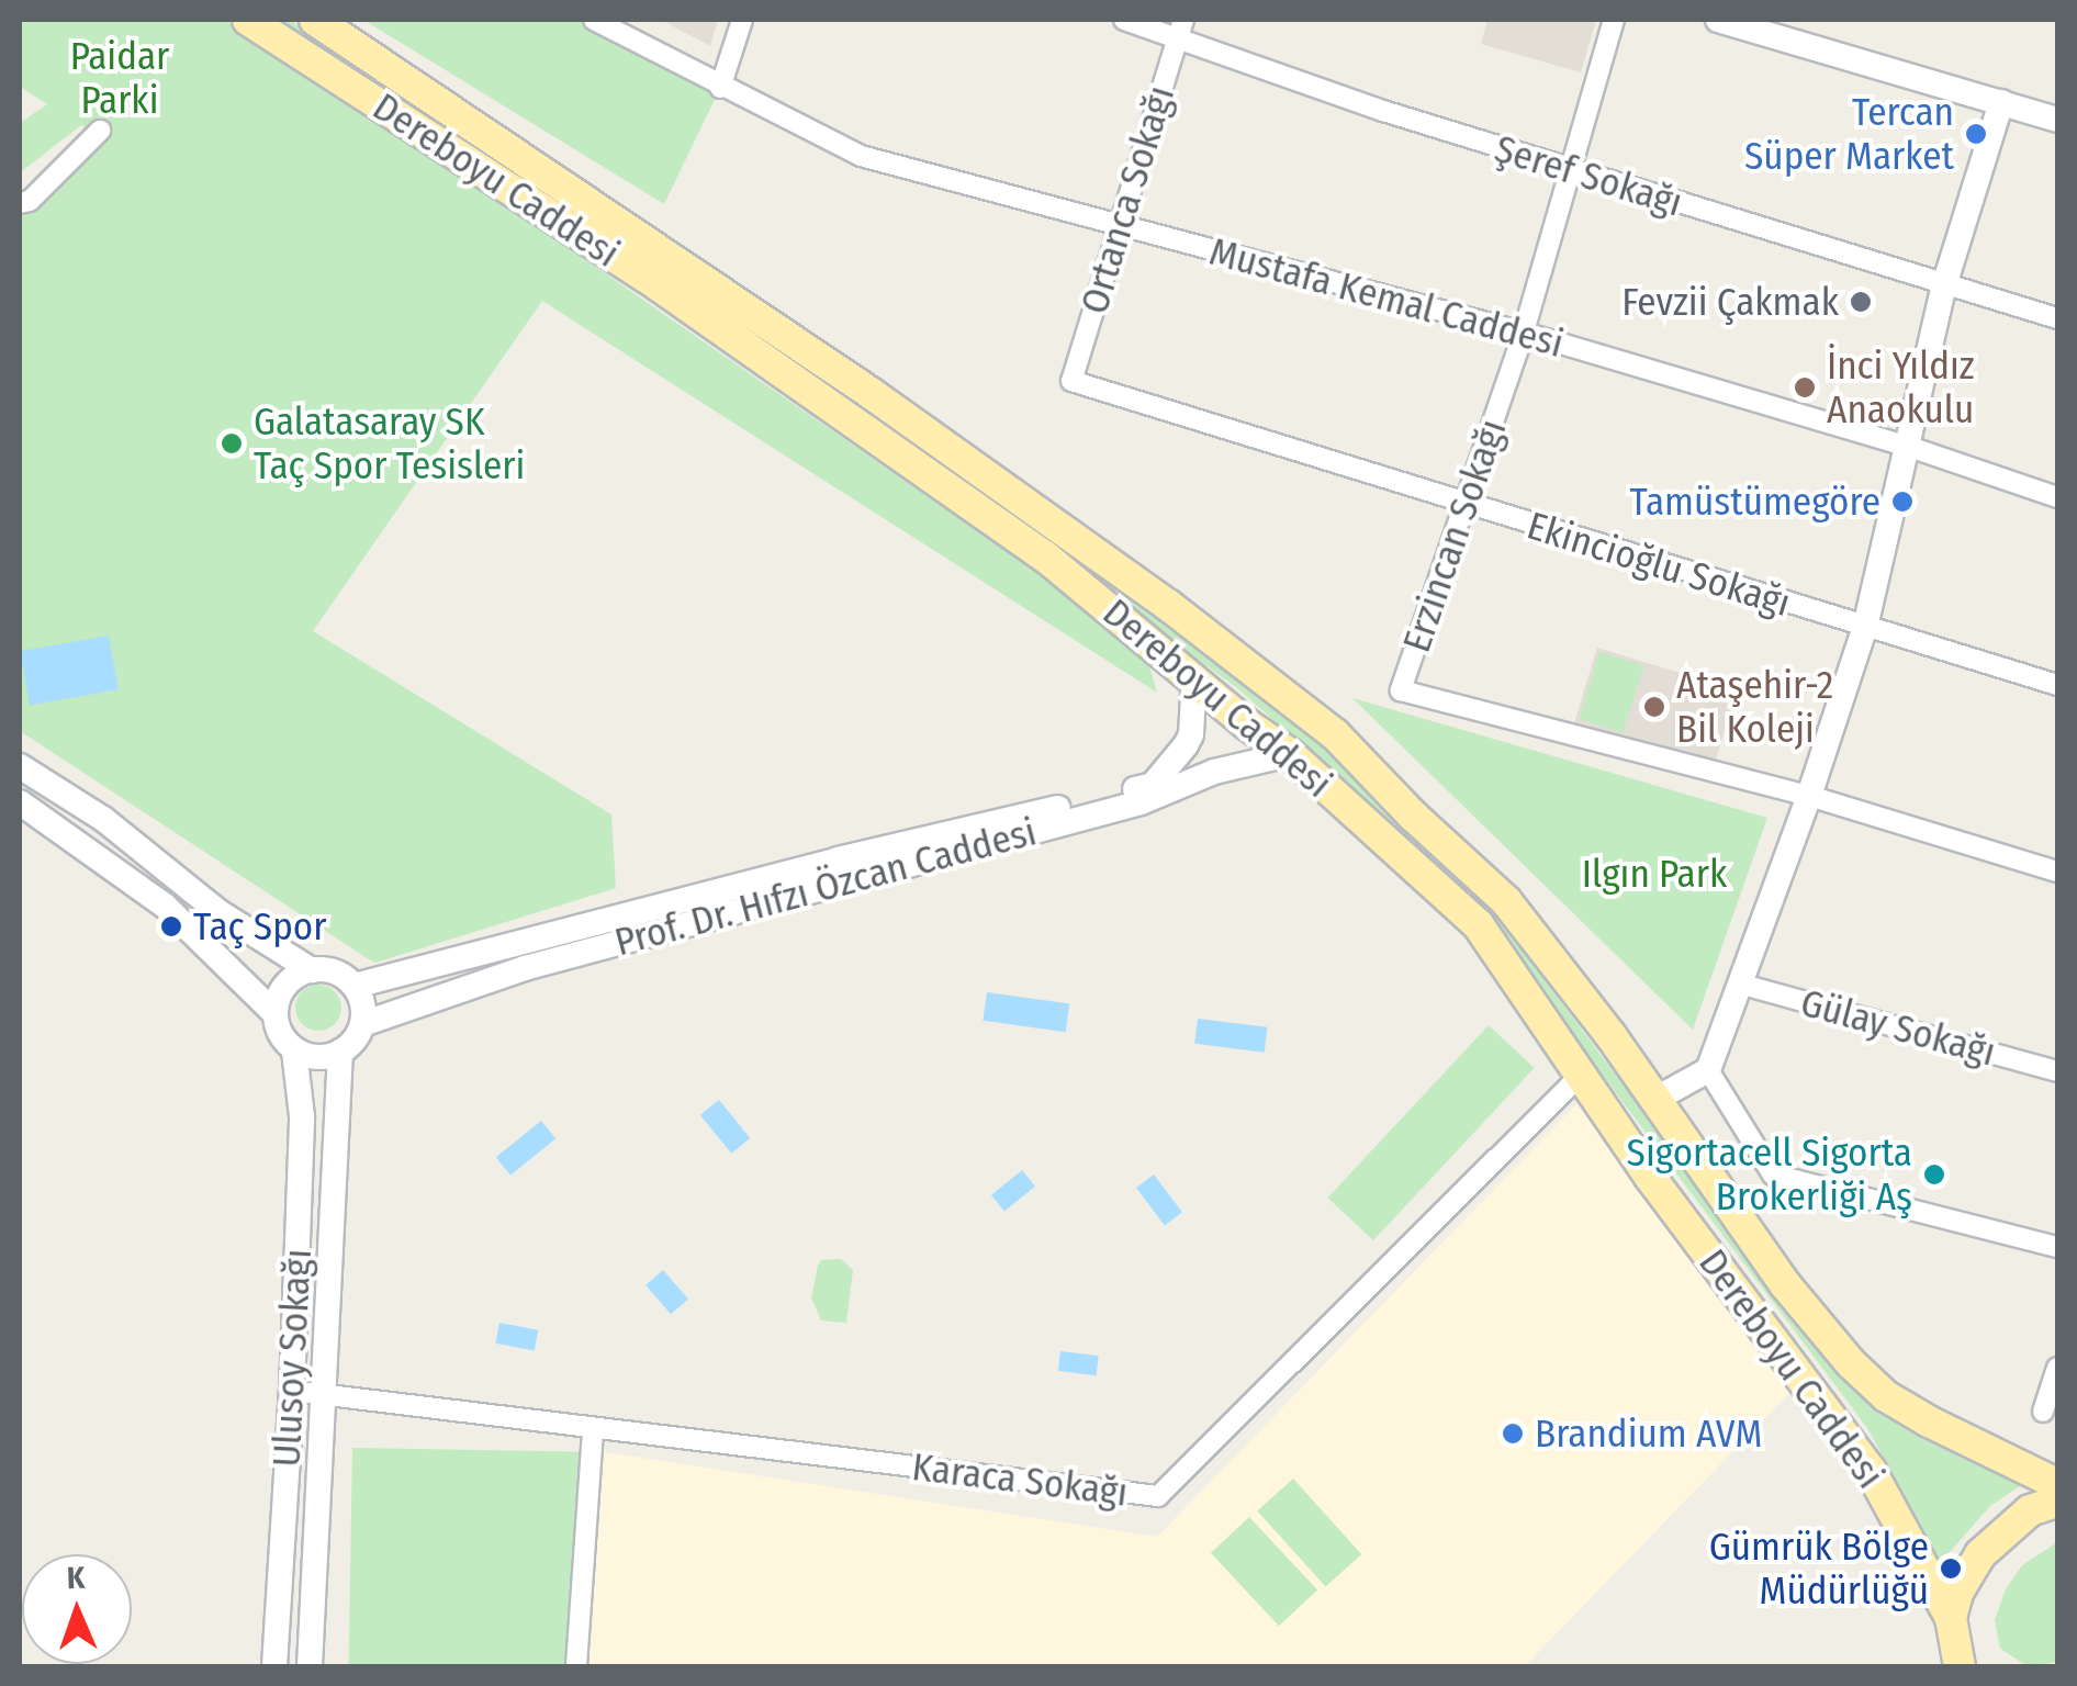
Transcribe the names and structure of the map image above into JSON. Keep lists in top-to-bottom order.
{
  "streets": {
    "main road": ["Dereboyu Caddesi"],
    "street": [
      "Şeref Sokağı",
      "Ortanca Sokağı",
      "Mustafa Kemal Caddesi",
      "Erzincan Sokağı",
      "Ekincioğlu Sokağı",
      "Prof. Dr. Hıfzı Özcan Caddesi",
      "Gülay Sokağı",
      "Ulusoy Sokağı",
      "Karaca Sokağı"
    ]
  },
  "crossings": [
    ["Şeref Sokağı", "Ortanca Sokağı"],
    ["Şeref Sokağı", "Erzincan Sokağı"],
    ["Dereboyu Caddesi", "Prof. Dr. Hıfzı Özcan Caddesi"],
    ["Dereboyu Caddesi", "Karaca Sokağı"],
    ["Ortanca Sokağı", "Mustafa Kemal Caddesi"],
    ["Ortanca Sokağı", "Ekincioğlu Sokağı"],
    ["Mustafa Kemal Caddesi", "Erzincan Sokağı"],
    ["Erzincan Sokağı", "Ekincioğlu Sokağı"],
    ["Prof. Dr. Hıfzı Özcan Caddesi", "Ulusoy Sokağı"],
    ["Ulusoy Sokağı", "Karaca Sokağı"]
  ],
  "parks": ["Paidar Parki", "Ilgın Park"],
  "places": [
    "Tercan Süper Market",
    "Fevzii Çakmak",
    "İnci Yıldız Anaokulu",
    "Galatasaray SK Taç Spor Tesisleri",
    "Tamüstümegöre",
    "Ataşehir-2 Bil Koleji",
    "Taç Spor",
    "Sigortacell Sigorta Brokerliği Aş",
    "Brandium AVM",
    "Gümrük Bölge Müdürlüğü"
  ],
  "north": "top"
}
